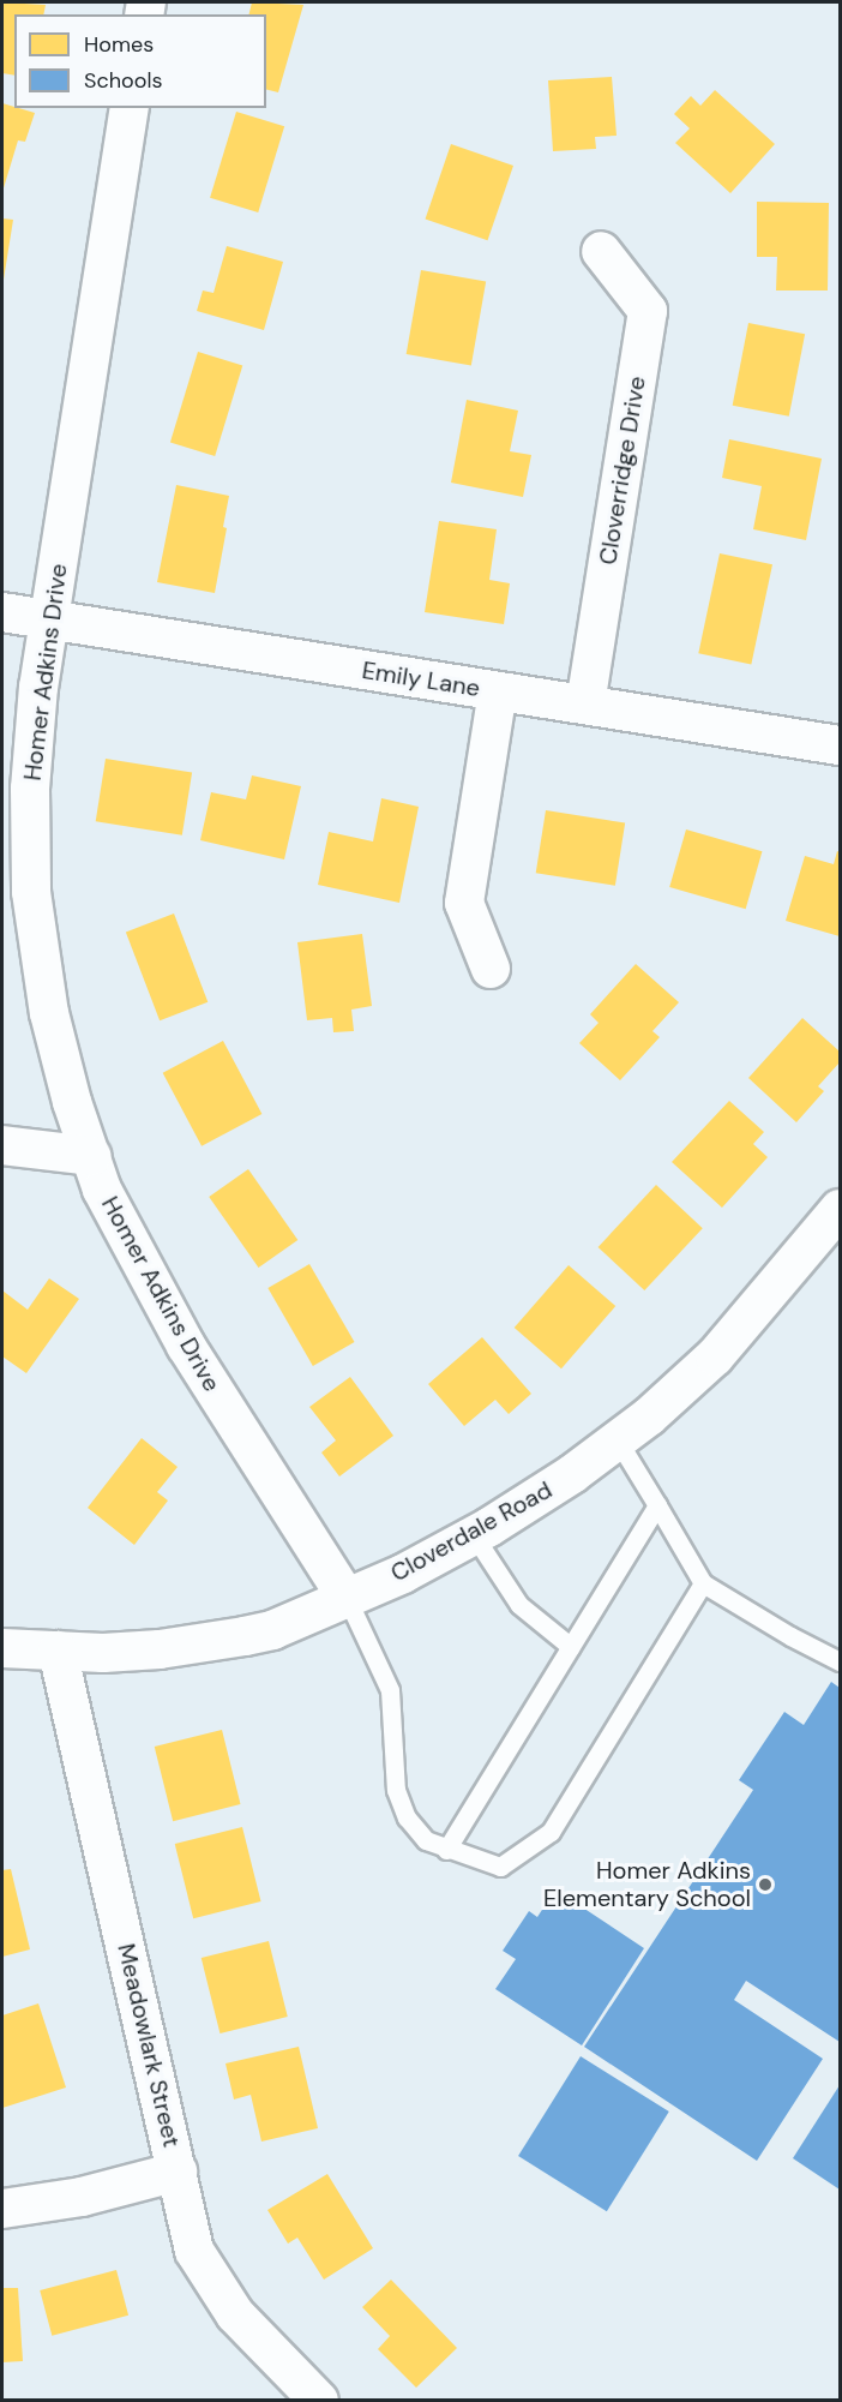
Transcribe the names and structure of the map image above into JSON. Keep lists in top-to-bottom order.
{
  "streets": {
    "street": [
      "Cloverridge Drive",
      "Homer Adkins Drive",
      "Emily Lane",
      "Cloverdale Road",
      "Meadowlark Street"
    ]
  },
  "crossings": [
    ["Cloverridge Drive", "Emily Lane"],
    ["Homer Adkins Drive", "Emily Lane"],
    ["Homer Adkins Drive", "Cloverdale Road"],
    ["Cloverdale Road", "Meadowlark Street"]
  ],
  "places": ["Homer Adkins Elementary School"],
  "legend": ["Homes", "Schools"]
}
